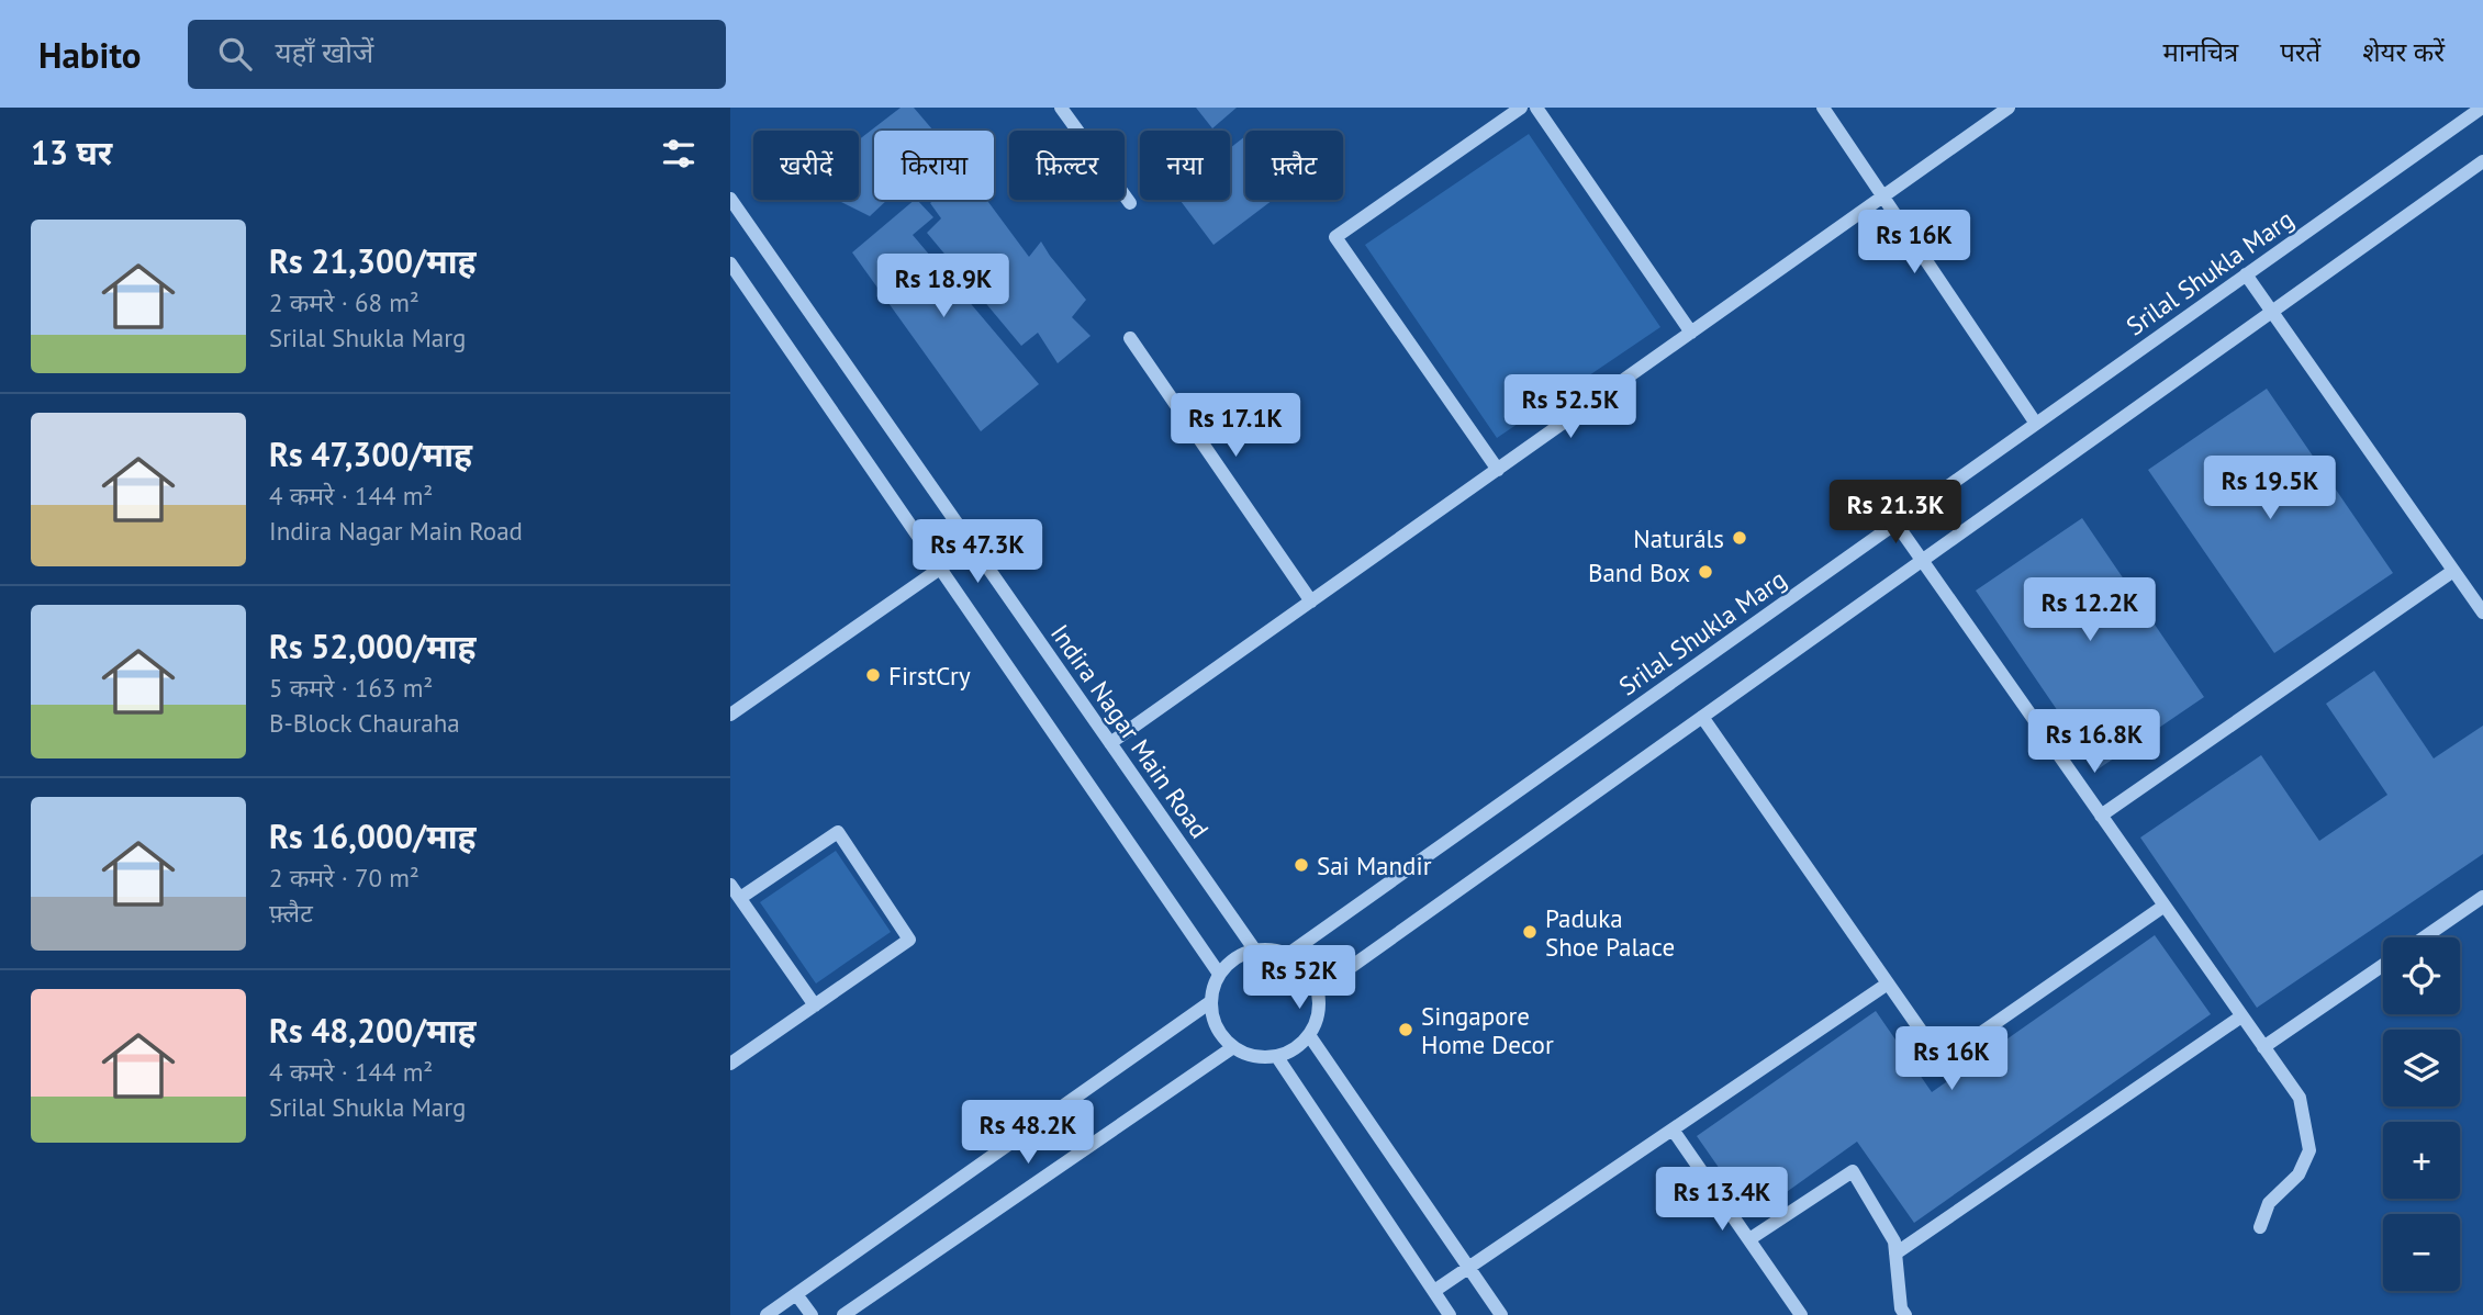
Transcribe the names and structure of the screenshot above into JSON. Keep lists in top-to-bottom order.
{
  "streets": {
    "street": ["Srilal Shukla Marg", "Indira Nagar Main Road"]
  },
  "crossings": [
    ["Srilal Shukla Marg", "Indira Nagar Main Road"]
  ],
  "places": [
    "Naturáls",
    "Band Box",
    "FirstCry",
    "Sai Mandir",
    "Paduka Shoe Palace",
    "Singapore Home Decor"
  ],
  "page": {
    "header": "Habito",
    "search": "यहाँ खोजें",
    "nav": ["मानचित्र", "परतें", "शेयर करें"],
    "heading": "13 घर",
    "chip": [
      "खरीदें",
      "किराया",
      "फ़िल्टर",
      "नया",
      "फ़्लैट"
    ],
    "list": [
      {
        "name": "Rs 21,300/माह",
        "note": "2 कमरे · 68 m² · Srilal Shukla Marg"
      },
      {
        "name": "Rs 47,300/माह",
        "note": "4 कमरे · 144 m² · Indira Nagar Main Road"
      },
      {
        "name": "Rs 52,000/माह",
        "note": "5 कमरे · 163 m² · B-Block Chauraha"
      },
      {
        "name": "Rs 16,000/माह",
        "note": "2 कमरे · 70 m² · फ़्लैट"
      },
      {
        "name": "Rs 48,200/माह",
        "note": "4 कमरे · 144 m² · Srilal Shukla Marg"
      }
    ],
    "price": [
      "Rs 16K",
      "Rs 18.9K",
      "Rs 52.5K",
      "Rs 17.1K",
      "Rs 19.5K",
      "Rs 21.3K",
      "Rs 47.3K",
      "Rs 12.2K",
      "Rs 16.8K",
      "Rs 52K",
      "Rs 16K",
      "Rs 48.2K",
      "Rs 13.4K"
    ],
    "map_buttons": ["+", "−"]
  }
}
